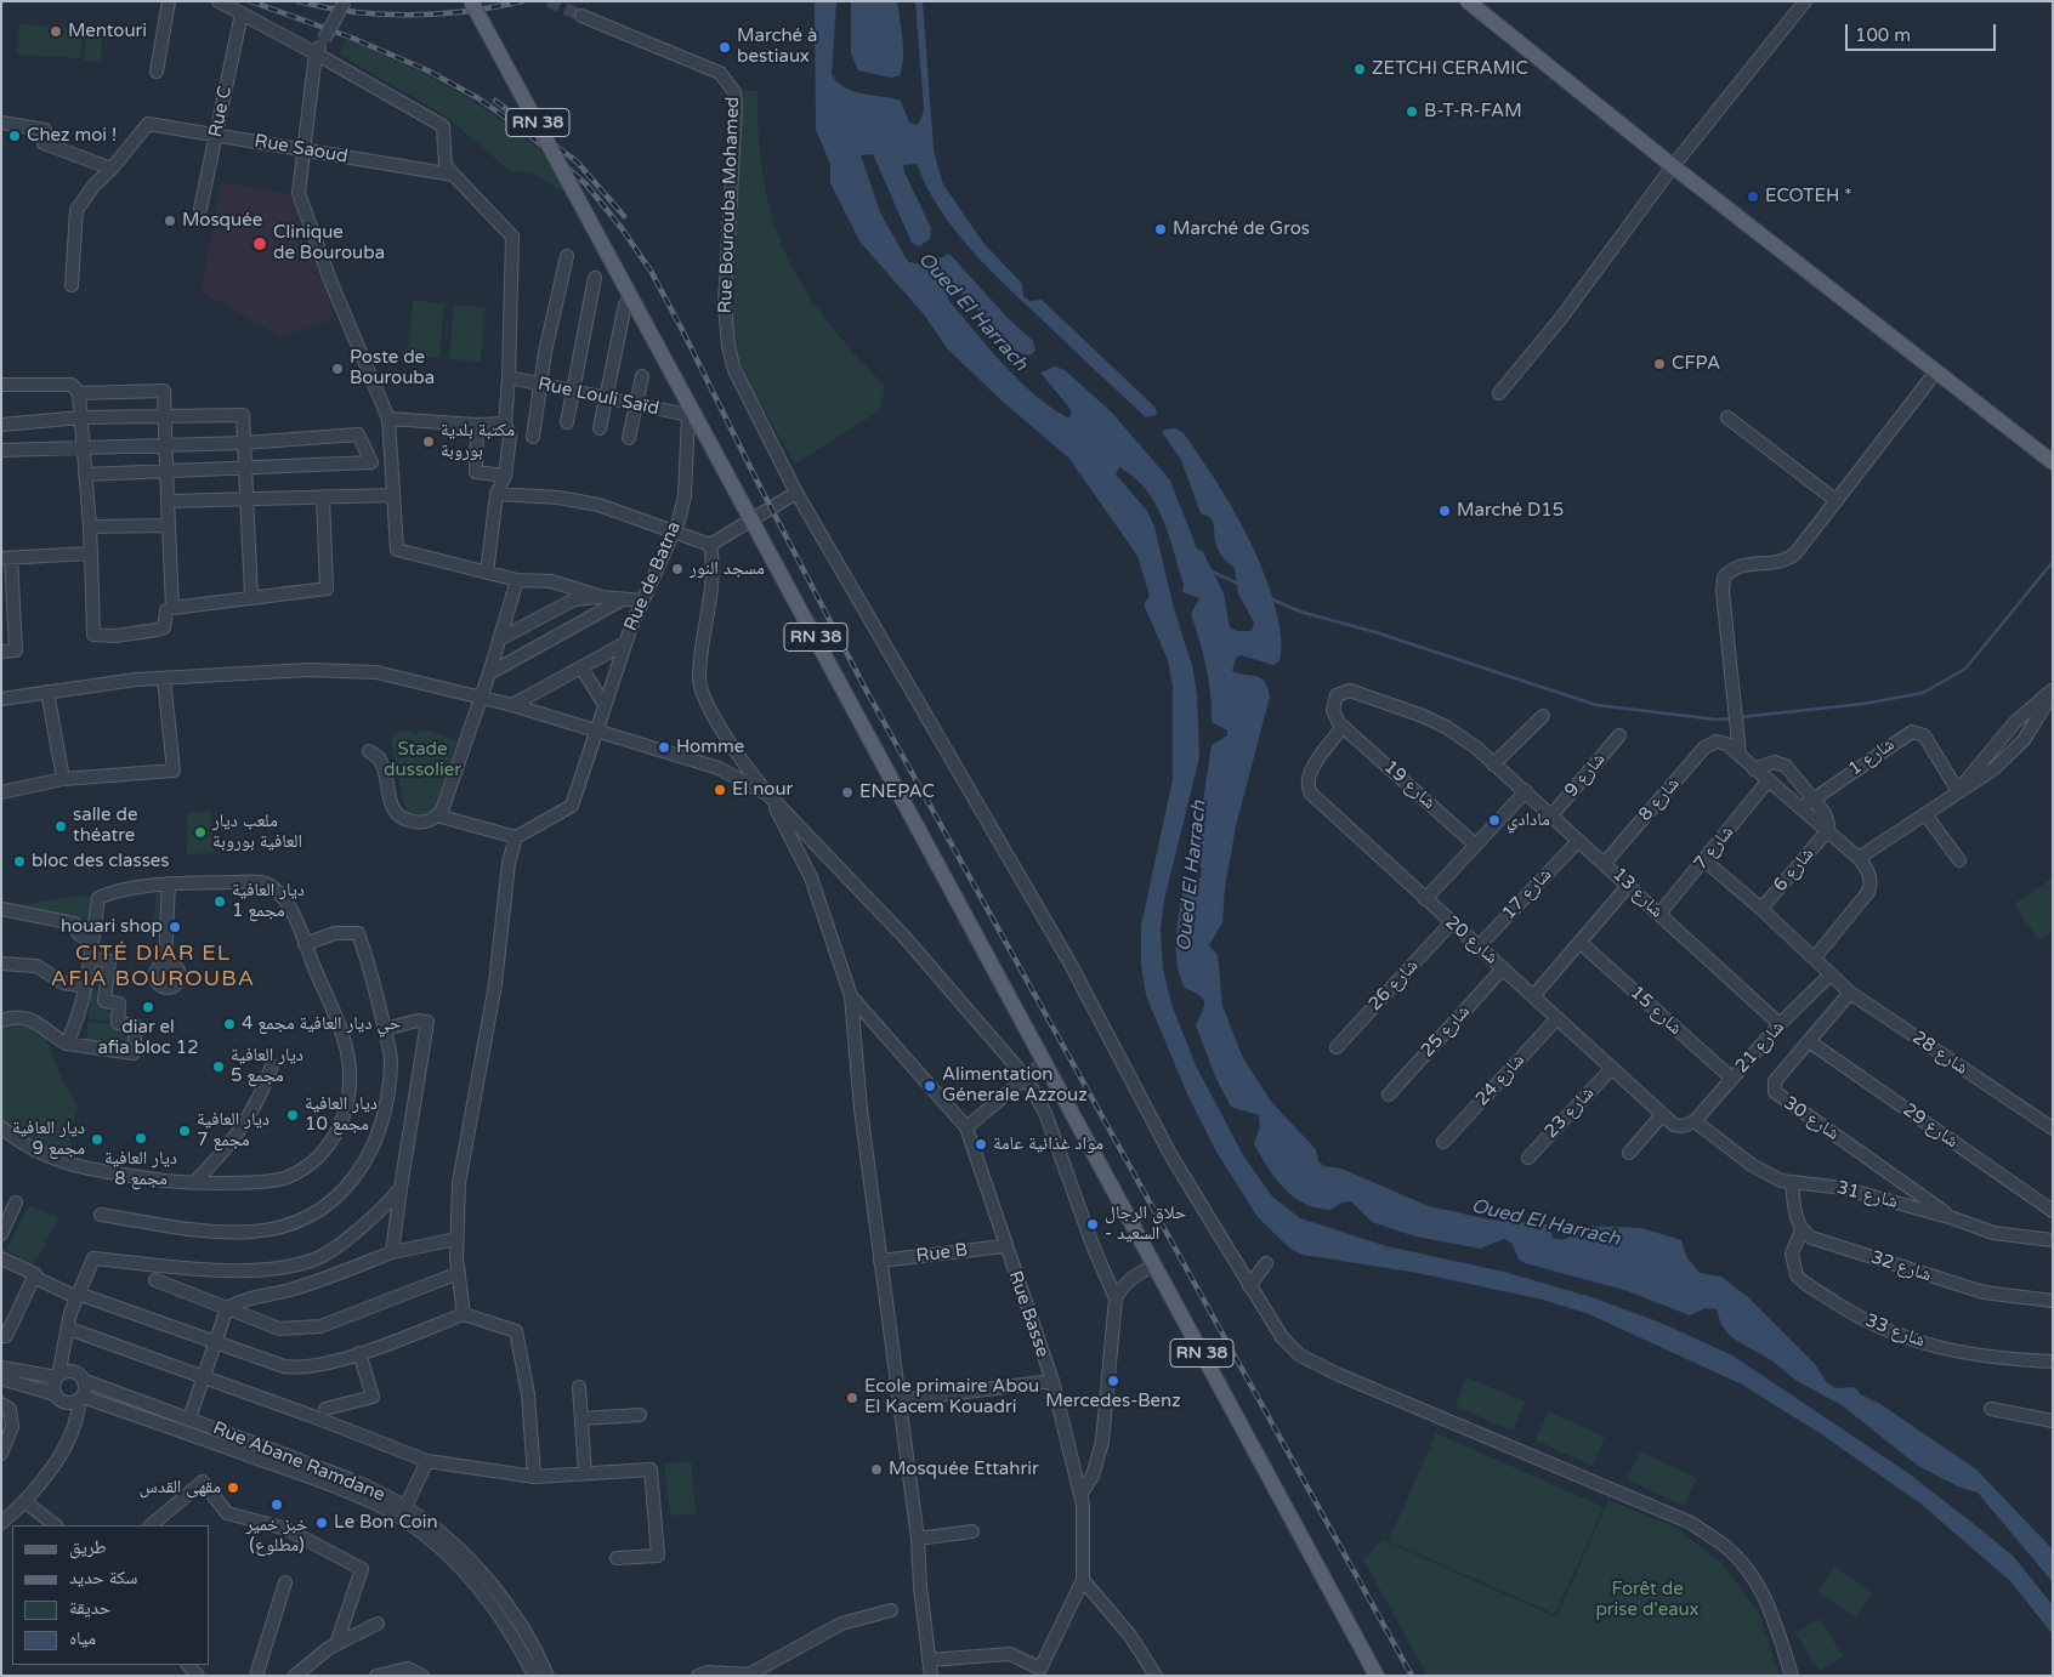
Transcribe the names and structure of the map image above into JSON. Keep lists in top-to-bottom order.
{
  "streets": {
    "main road": ["RN 38"],
    "street": [
      "Rue C",
      "Rue Saoud",
      "Rue Bourouba Mohamed",
      "Rue Louli Saïd",
      "Rue de Batna",
      "شارع 1",
      "شارع 9",
      "شارع 19",
      "شارع 8",
      "شارع 7",
      "شارع 6",
      "شارع 13",
      "شارع 17",
      "شارع 20",
      "شارع 26",
      "شارع 15",
      "شارع 25",
      "شارع 21",
      "شارع 28",
      "شارع 24",
      "شارع 23",
      "شارع 30",
      "شارع 29",
      "شارع 31",
      "Rue B",
      "شارع 32",
      "Rue Basse",
      "شارع 33",
      "Rue Abane Ramdane"
    ]
  },
  "crossings": [
    ["Rue C", "Rue Saoud"],
    ["Rue Louli Saïd", "Rue de Batna"],
    ["شارع 9", "شارع 13"],
    ["شارع 19", "شارع 13"],
    ["شارع 19", "شارع 20"],
    ["شارع 8", "شارع 13"],
    ["شارع 7", "شارع 13"],
    ["شارع 7", "شارع 28"],
    ["شارع 6", "شارع 28"],
    ["شارع 13", "شارع 17"],
    ["شارع 13", "شارع 20"],
    ["شارع 13", "شارع 21"],
    ["شارع 17", "شارع 20"],
    ["شارع 20", "شارع 26"],
    ["شارع 20", "شارع 25"],
    ["شارع 20", "شارع 21"],
    ["شارع 20", "شارع 24"],
    ["شارع 20", "شارع 23"],
    ["شارع 20", "شارع 31"],
    ["شارع 15", "شارع 21"],
    ["شارع 21", "شارع 28"],
    ["شارع 21", "شارع 31"],
    ["شارع 28", "شارع 30"],
    ["شارع 30", "شارع 29"],
    ["شارع 30", "شارع 31"],
    ["Rue B", "Rue Basse"],
    ["شارع 32", "شارع 33"]
  ],
  "districts": ["CITÉ DIAR EL AFIA BOUROUBA"],
  "water": ["Oued El Harrach"],
  "parks": ["Stade dussolier", "Forêt de prise d'eaux"],
  "places": [
    "Mentouri",
    "Marché à bestiaux",
    "ZETCHI CERAMIC",
    "B-T-R-FAM",
    "Chez moi !",
    "ECOTEH *",
    "Mosquée",
    "Marché de Gros",
    "Clinique de Bourouba",
    "CFPA",
    "Poste de Bourouba",
    "مكتبة بلدية بوروبة",
    "Marché D15",
    "مسجد النور",
    "Homme",
    "El nour",
    "ENEPAC",
    "مادادي",
    "salle de théatre",
    "ملعب ديار العافية بوروبة",
    "bloc des classes",
    "ديار العافية مجمع 1",
    "houari shop",
    "diar el afia bloc 12",
    "حي ديار العافية مجمع 4",
    "ديار العافية مجمع 5",
    "Alimentation Génerale Azzouz",
    "ديار العافية مجمع 10",
    "ديار العافية مجمع 7",
    "ديار العافية مجمع 8",
    "ديار العافية مجمع 9",
    "مواد غذائية عامة",
    "حلاق الرجال - السعيد",
    "Mercedes-Benz",
    "Ecole primaire Abou El Kacem Kouadri",
    "Mosquée Ettahrir",
    "مقهى القدس",
    "خبز خمير (مطلوع)",
    "Le Bon Coin"
  ],
  "legend": [
    "طريق",
    "سكة حديد",
    "حديقة",
    "مياه"
  ],
  "scale_bar": "100 m"
}
